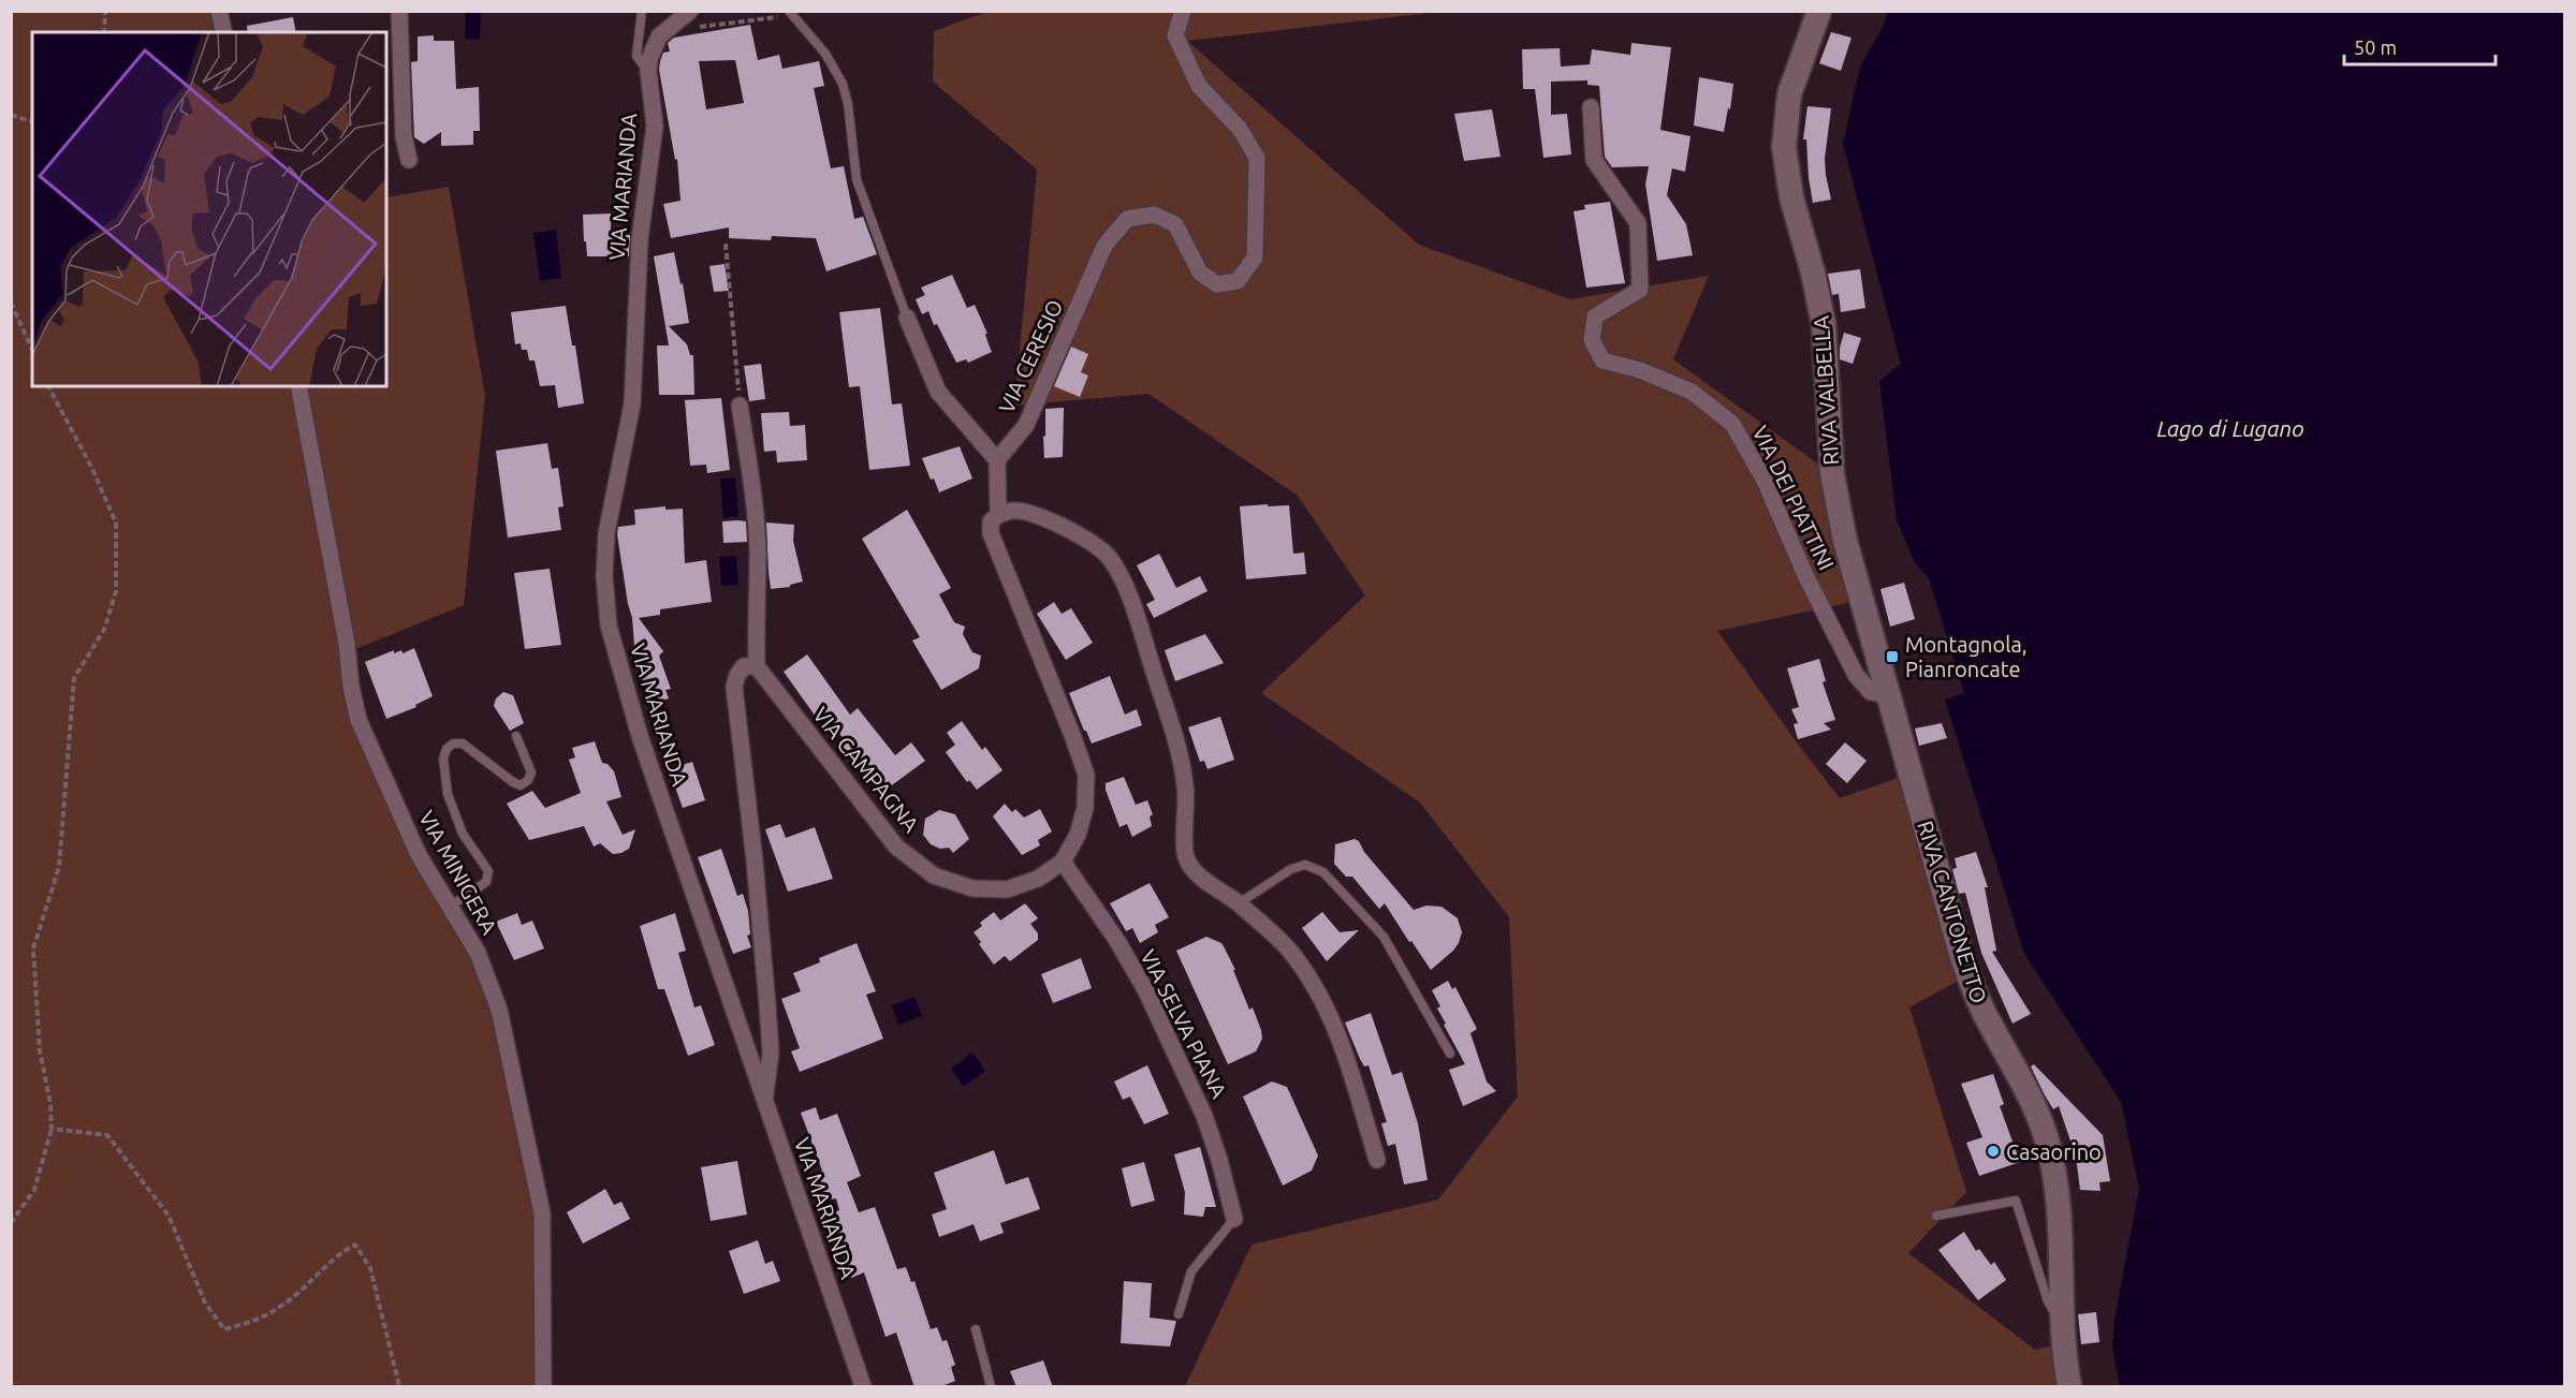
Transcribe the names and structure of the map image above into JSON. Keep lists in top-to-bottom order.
{
  "streets": {
    "main road": ["RIVA VALBELLA", "RIVA CANTONETTO"],
    "street": [
      "VIA MARIANDA",
      "VIA CERESIO",
      "VIA DEI PIATTINI",
      "VIA CAMPAGNA",
      "VIA MINIGERA",
      "VIA SELVA PIANA"
    ]
  },
  "crossings": [
    ["VIA CERESIO", "VIA CAMPAGNA"],
    ["RIVA VALBELLA", "VIA DEI PIATTINI"],
    ["RIVA VALBELLA", "RIVA CANTONETTO"],
    ["VIA DEI PIATTINI", "RIVA CANTONETTO"],
    ["VIA CAMPAGNA", "VIA SELVA PIANA"]
  ],
  "water": ["Lago di Lugano"],
  "places": {
    "transit": ["Montagnola, Pianroncate"],
    "other": ["Casaorino"]
  },
  "scale_bar": "50 m"
}
